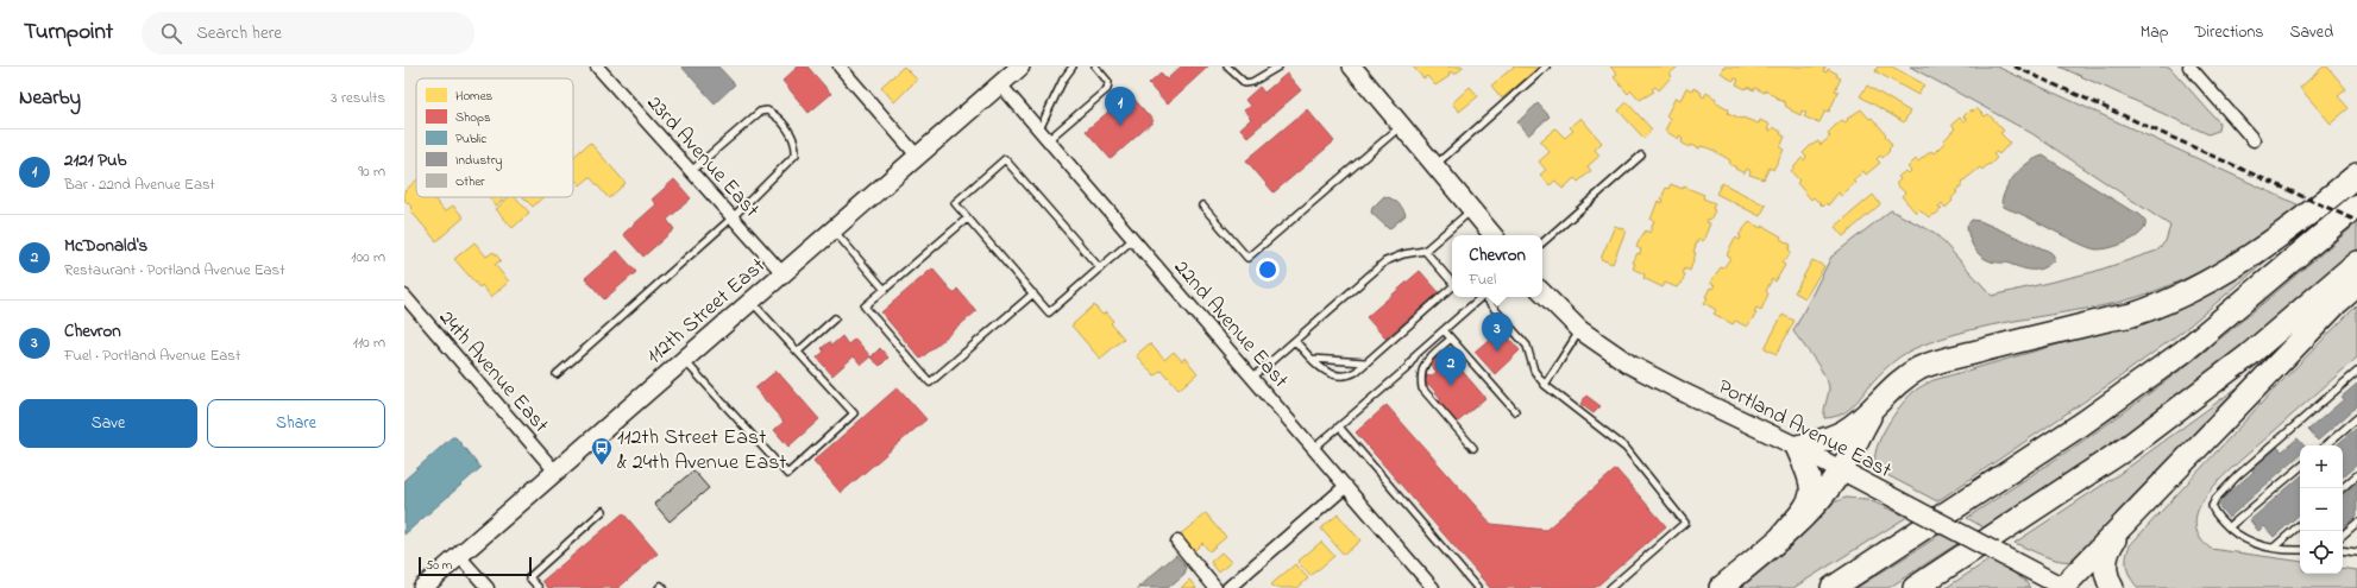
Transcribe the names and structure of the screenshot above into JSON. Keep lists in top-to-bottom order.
{
  "streets": {
    "main road": ["112th Street East", "Portland Avenue East"],
    "street": ["23rd Avenue East", "22nd Avenue East", "24th Avenue East"]
  },
  "crossings": [
    ["23rd Avenue East", "112th Street East"],
    ["112th Street East", "22nd Avenue East"],
    ["112th Street East", "24th Avenue East"]
  ],
  "places": {
    "bus stop": ["112th Street East & 24th Avenue East"]
  },
  "legend": [
    "Homes",
    "Shops",
    "Public",
    "Industry",
    "Other"
  ],
  "scale_bar": "50 m",
  "page": {
    "header": "Turnpoint",
    "search": "Search here",
    "nav": ["Map", "Directions", "Saved"],
    "heading": ["Nearby", "3 results"],
    "pins": ["1", "3", "2"],
    "list": [
      {
        "mark": "1",
        "name": "2121 Pub",
        "note": "Bar · 22nd Avenue East",
        "value": "90 m"
      },
      {
        "mark": "2",
        "name": "McDonald's",
        "note": "Restaurant · Portland Avenue East",
        "value": "100 m"
      },
      {
        "mark": "3",
        "name": "Chevron",
        "note": "Fuel · Portland Avenue East",
        "value": "110 m"
      }
    ],
    "popup": ["Chevron", "Fuel"],
    "buttons": ["Save", "Share"],
    "map_buttons": ["+", "−"],
    "scale": "50 m"
  }
}
